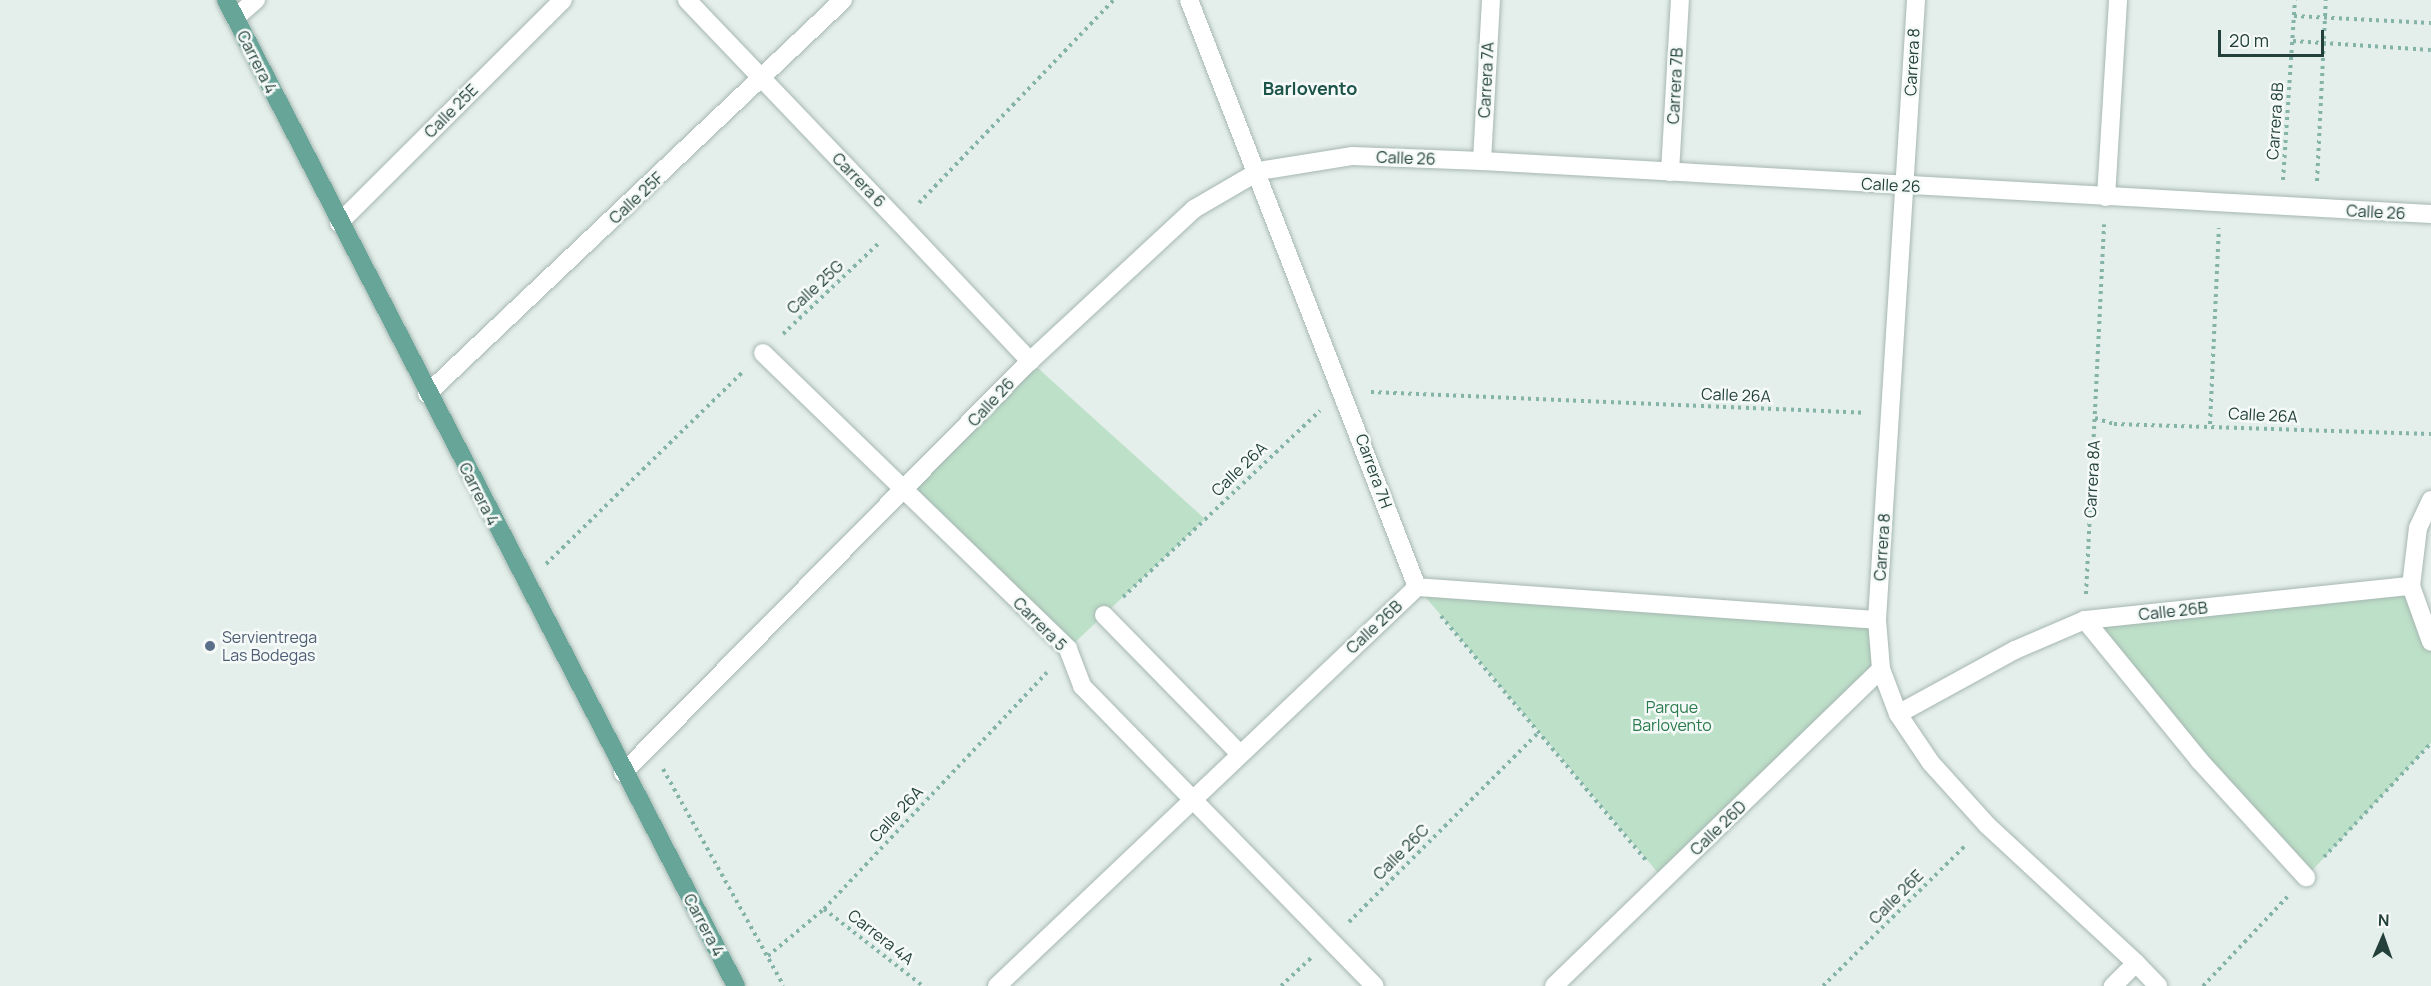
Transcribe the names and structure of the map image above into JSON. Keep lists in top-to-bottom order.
{
  "streets": {
    "main road": ["Carrera 4"],
    "street": [
      "Carrera 8",
      "Carrera 7A",
      "Carrera 7B",
      "Calle 25E",
      "Calle 26",
      "Carrera 6",
      "Calle 25F",
      "Carrera 7H",
      "Calle 26B",
      "Carrera 5",
      "Calle 26D"
    ],
    "path": [
      "Carrera 8B",
      "Calle 25G",
      "Calle 26A",
      "Carrera 8A",
      "Calle 26C",
      "Calle 26E",
      "Carrera 4A"
    ]
  },
  "crossings": [
    ["Carrera 4", "Calle 25E"],
    ["Carrera 4", "Calle 26"],
    ["Carrera 4", "Calle 25F"],
    ["Carrera 4", "Calle 25G"],
    ["Carrera 8", "Calle 26"],
    ["Carrera 8", "Calle 26A"],
    ["Carrera 8", "Calle 26B"],
    ["Carrera 8", "Calle 26D"],
    ["Carrera 8", "Calle 26E"],
    ["Carrera 7A", "Calle 26"],
    ["Carrera 7B", "Calle 26"],
    ["Carrera 8B", "Calle 26"],
    ["Calle 26", "Carrera 6"],
    ["Calle 26", "Carrera 7H"],
    ["Calle 26", "Carrera 8A"],
    ["Calle 26", "Carrera 5"],
    ["Carrera 6", "Calle 25F"],
    ["Carrera 6", "Calle 25G"],
    ["Calle 25G", "Carrera 5"],
    ["Calle 26A", "Carrera 7H"],
    ["Calle 26A", "Carrera 8A"],
    ["Calle 26A", "Carrera 5"],
    ["Calle 26A", "Carrera 4A"],
    ["Carrera 7H", "Calle 26B"],
    ["Carrera 8A", "Calle 26B"],
    ["Calle 26B", "Carrera 5"],
    ["Carrera 5", "Calle 26C"]
  ],
  "districts": ["Barlovento"],
  "parks": ["Parque Barlovento"],
  "places": ["Servientrega Las Bodegas"],
  "scale_bar": "20 m",
  "north": "top"
}
